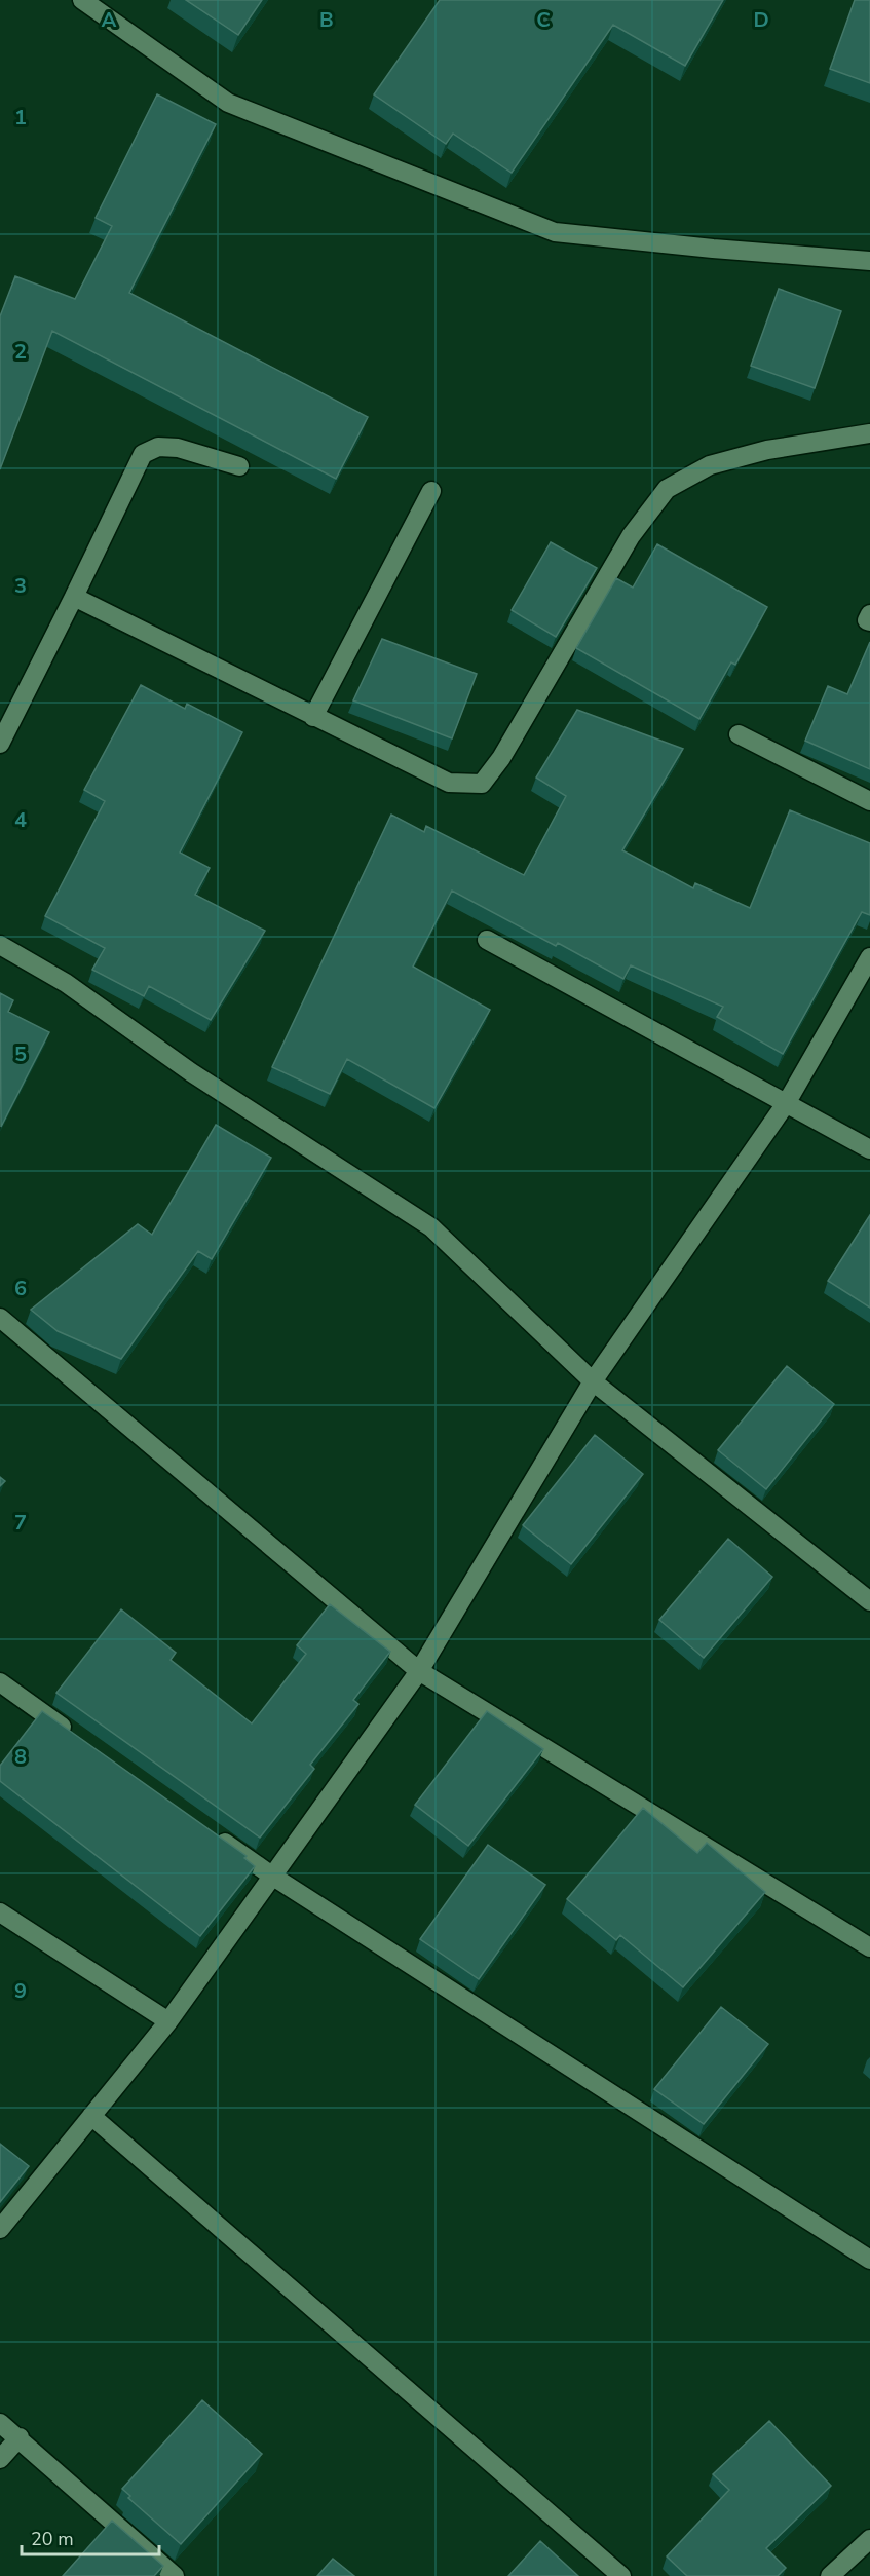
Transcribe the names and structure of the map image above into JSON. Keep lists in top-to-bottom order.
{
  "scale_bar": "20 m",
  "grid": {
    "columns": [
      "A",
      "B",
      "C",
      "D"
    ],
    "rows": [
      "1",
      "2",
      "3",
      "4",
      "5",
      "6",
      "7",
      "8",
      "9"
    ]
  }
}
